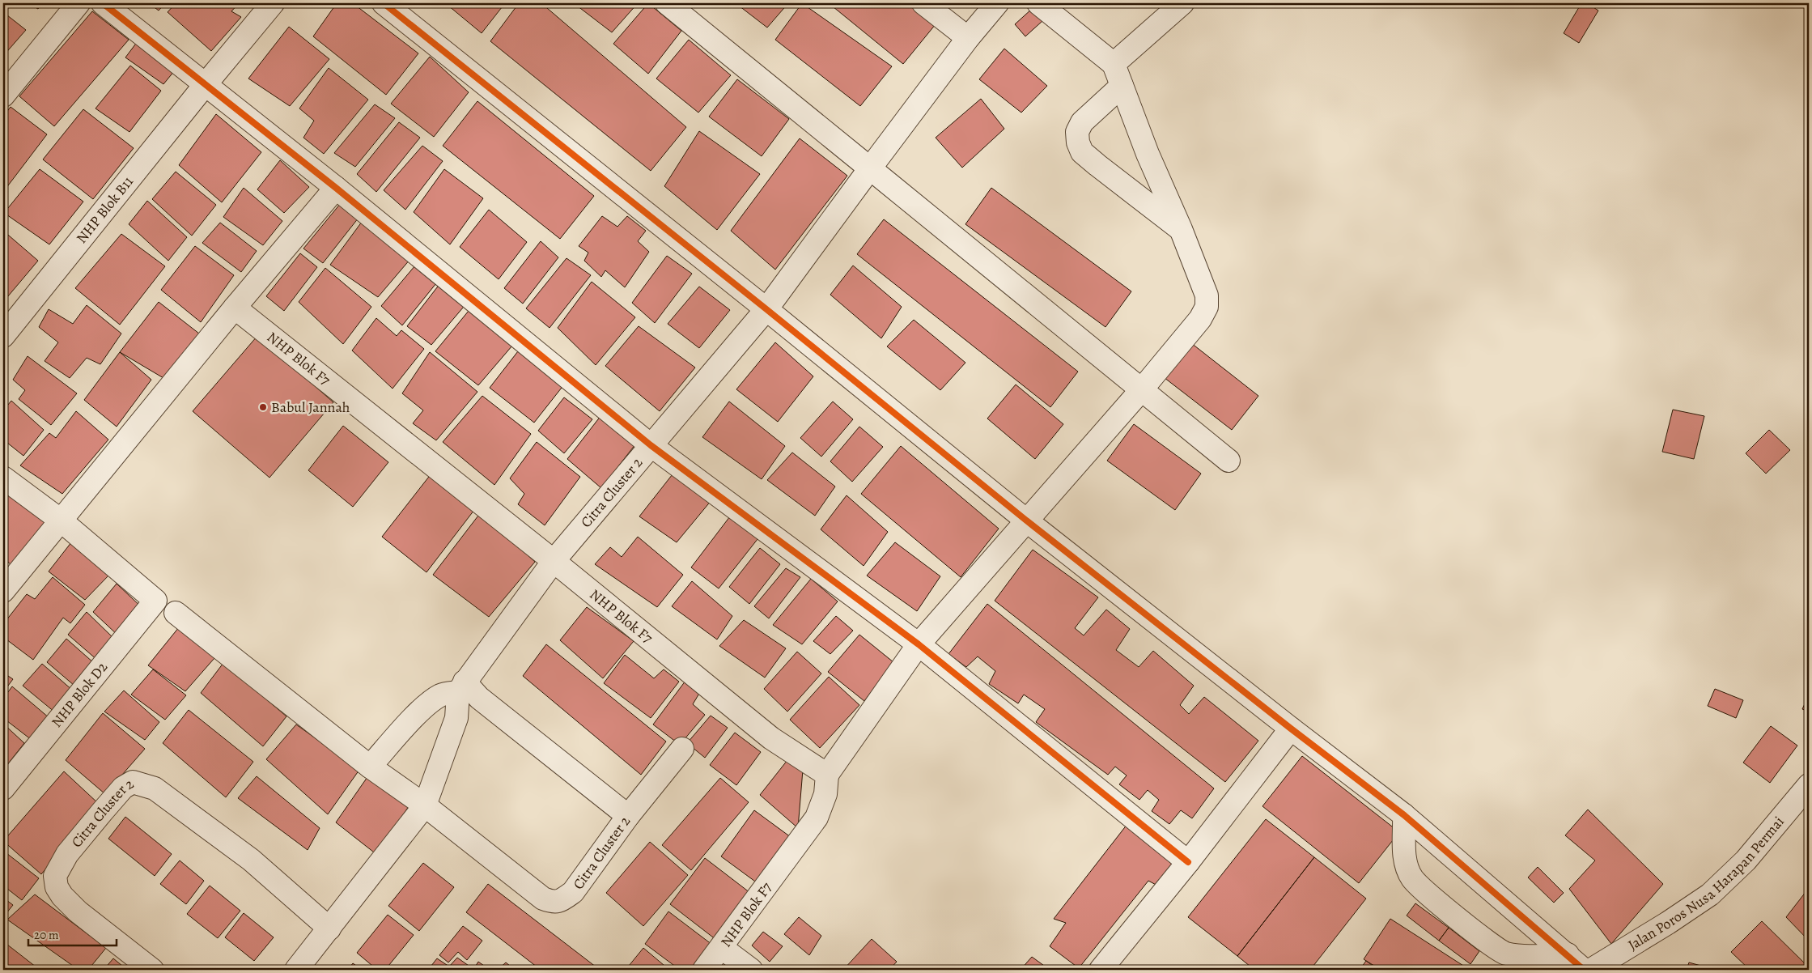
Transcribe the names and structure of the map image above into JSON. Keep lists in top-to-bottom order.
{
  "streets": {
    "street": [
      "NHP Blok B11",
      "NHP Blok F7",
      "Citra Cluster 2",
      "NHP Blok D2",
      "Jalan Poros Nusa Harapan Permai"
    ]
  },
  "crossings": [
    ["NHP Blok F7", "Citra Cluster 2"]
  ],
  "places": ["Babul Jannah"],
  "scale_bar": "20 m"
}
